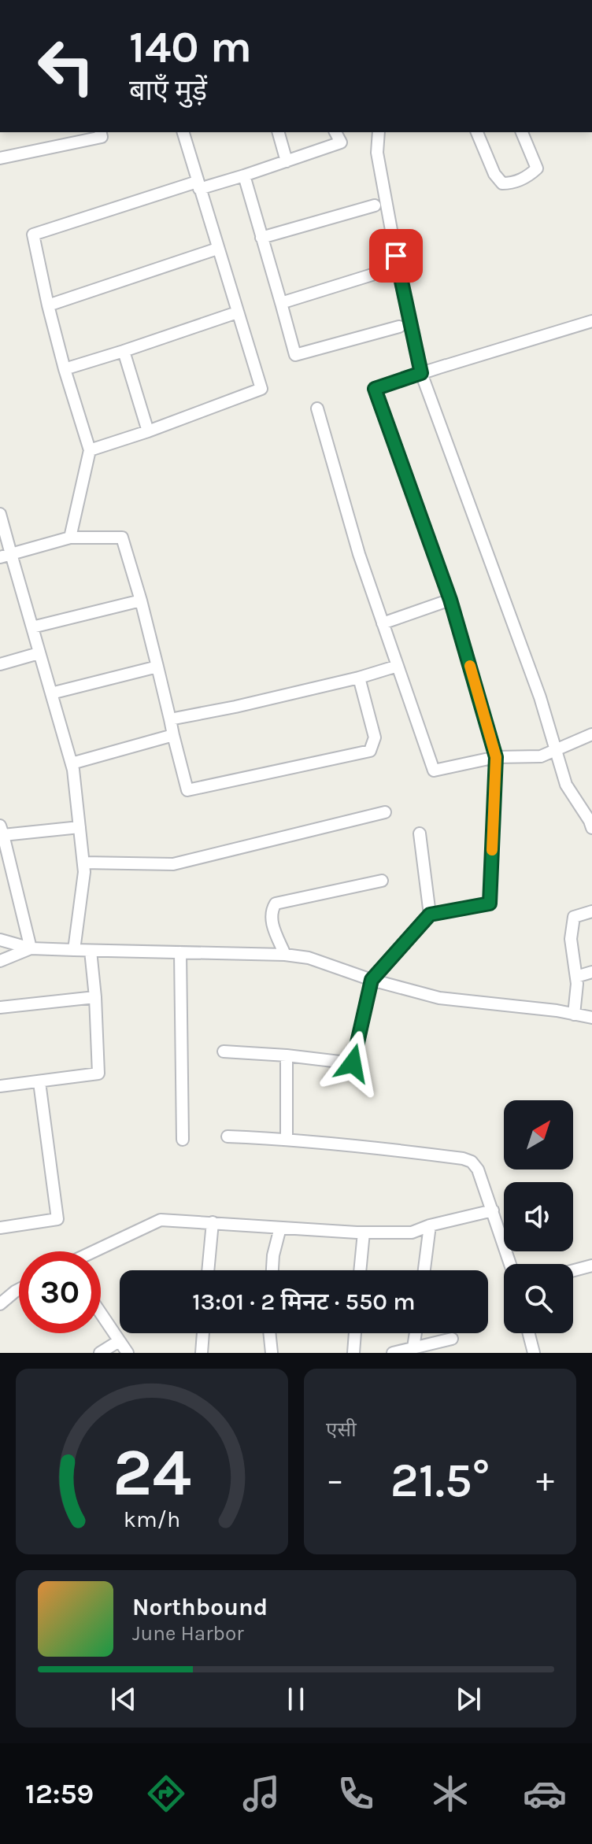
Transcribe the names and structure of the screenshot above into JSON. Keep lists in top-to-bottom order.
{
  "north": "top right",
  "page": {
    "turn": ["140 m", "बाएँ मुड़ें"],
    "limit": "30",
    "trip": "13:01 · 2 मिनट · 550 m",
    "tile": "एसी",
    "heat": ["−", "21.5°", "+"],
    "song": ["Northbound", "June Harbor"],
    "tabs": "12:59",
    "gauge": ["24", "km/h"]
  }
}
